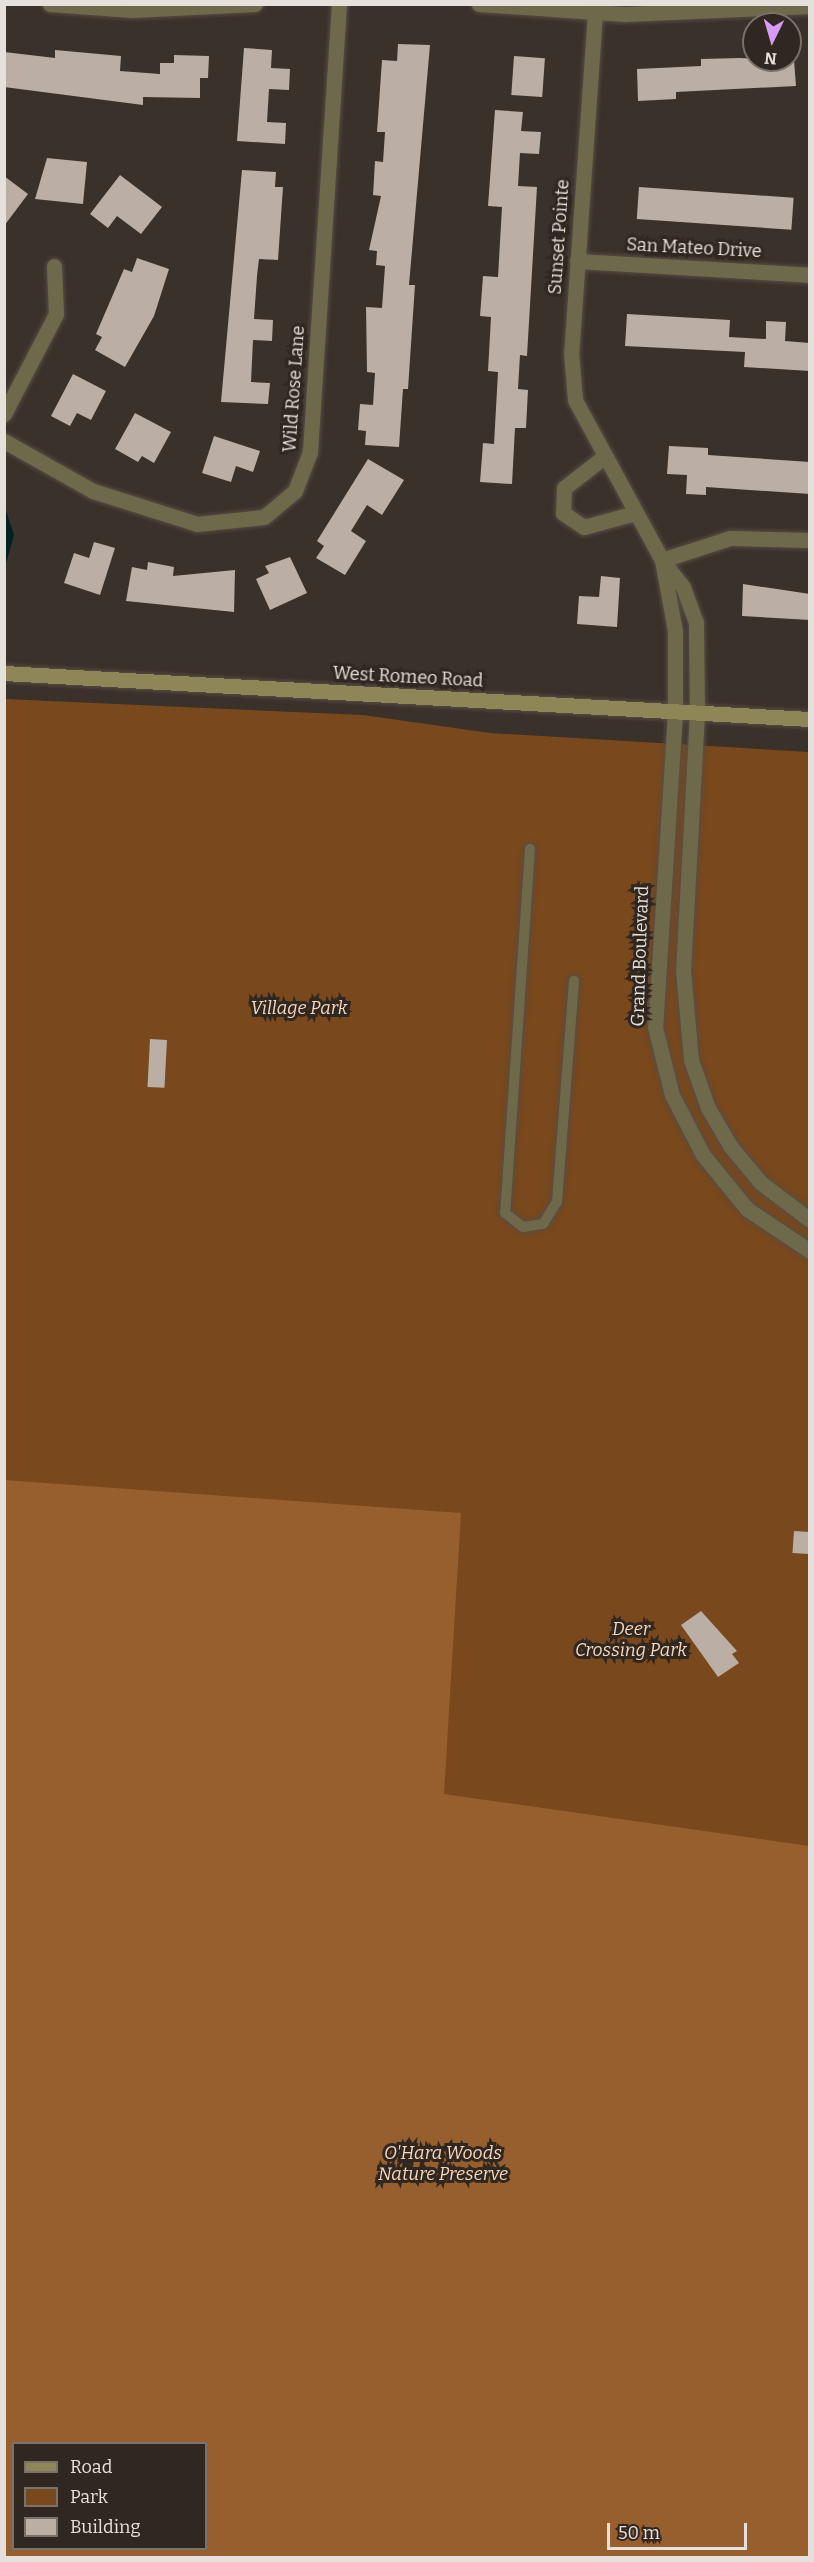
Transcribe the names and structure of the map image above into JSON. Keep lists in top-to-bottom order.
{
  "streets": {
    "main road": ["West Romeo Road"],
    "street": [
      "Sunset Pointe",
      "San Mateo Drive",
      "Wild Rose Lane",
      "Grand Boulevard"
    ]
  },
  "crossings": [
    ["Sunset Pointe", "San Mateo Drive"],
    ["Sunset Pointe", "West Romeo Road"],
    ["Sunset Pointe", "Grand Boulevard"],
    ["West Romeo Road", "Grand Boulevard"]
  ],
  "parks": ["Village Park", "Deer Crossing Park", "O'Hara Woods Nature Preserve"],
  "legend": ["Road", "Park", "Building"],
  "scale_bar": "50 m",
  "north": "bottom"
}
